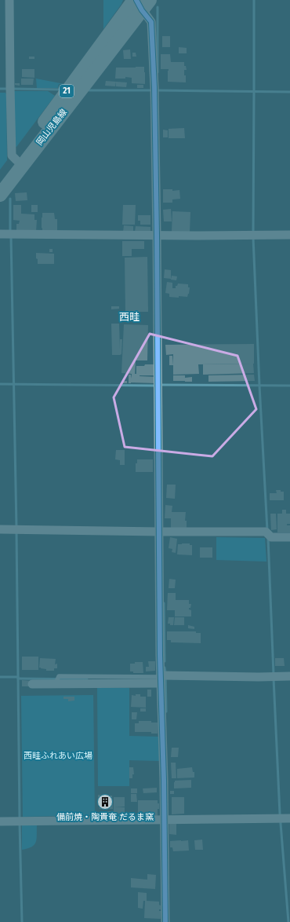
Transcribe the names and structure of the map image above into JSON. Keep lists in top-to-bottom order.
{
  "streets": {
    "main road": ["21", "岡山児島線"]
  },
  "districts": ["西畦"],
  "parks": ["西畦ふれあい広場"],
  "places": {
    "building": ["備前焼・陶貴奄 だるま窯"]
  }
}
